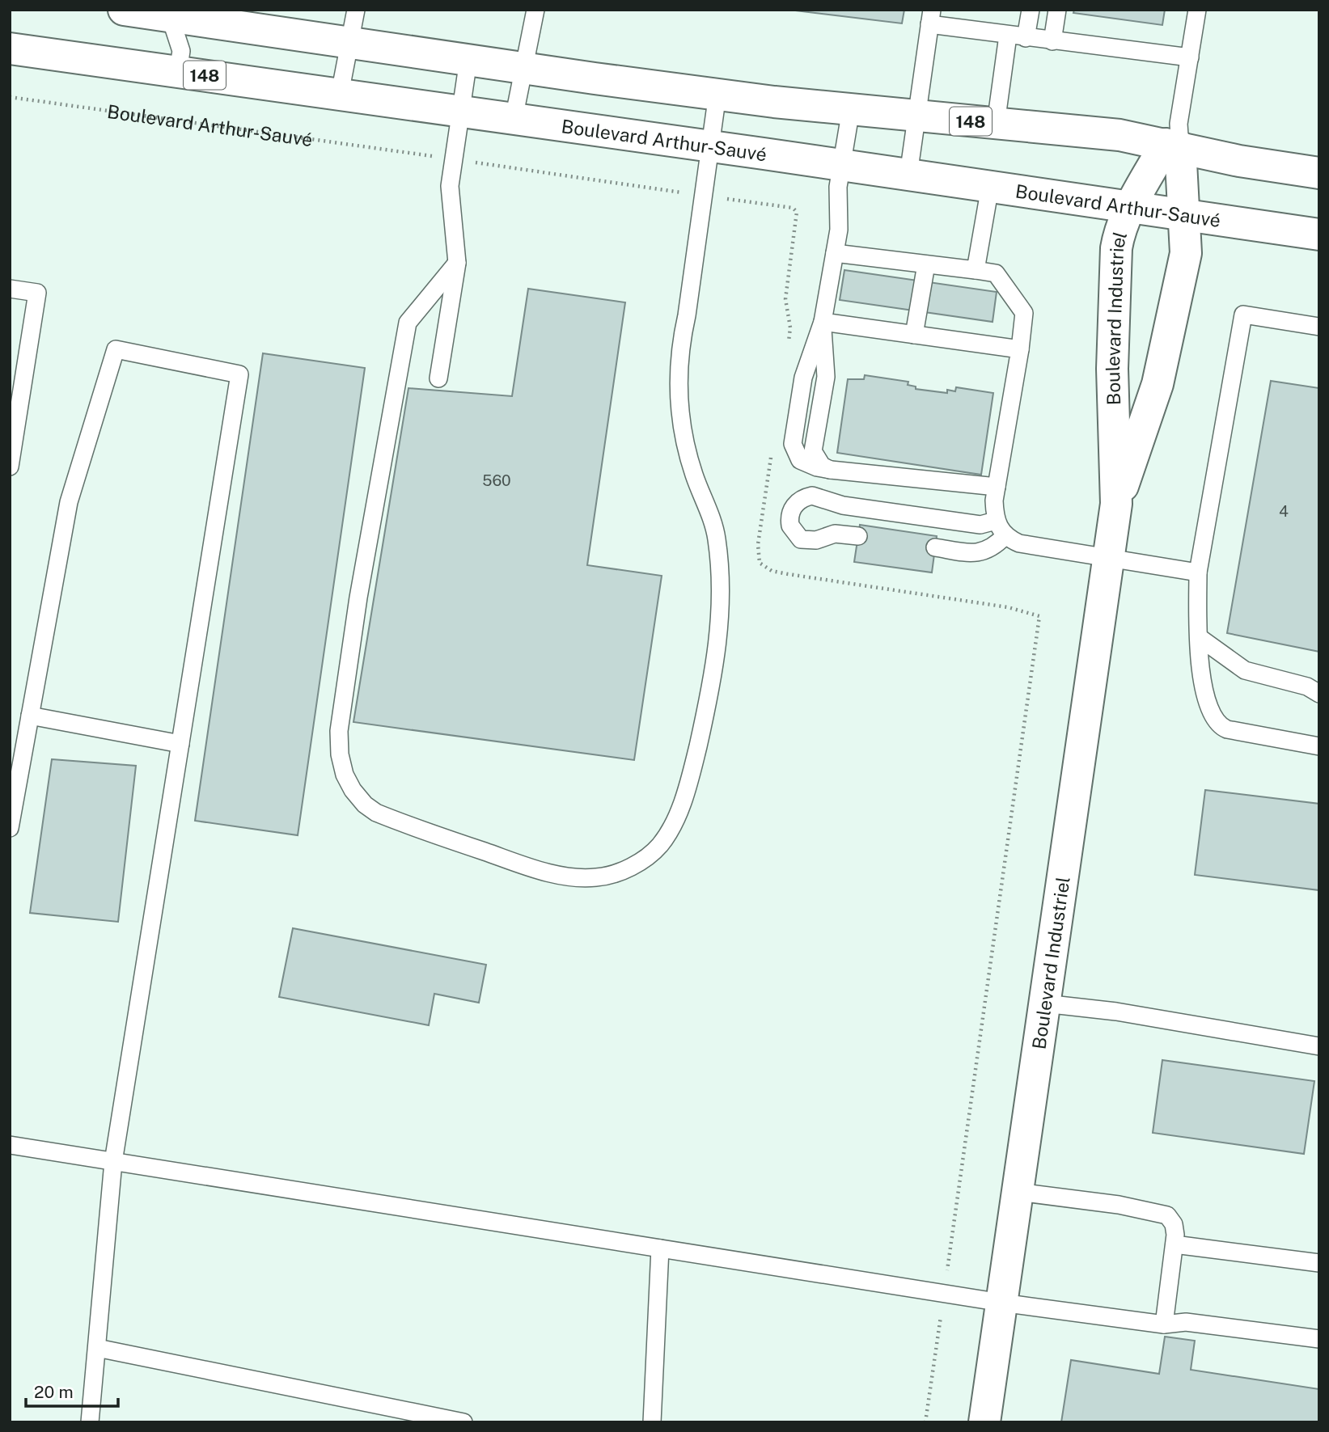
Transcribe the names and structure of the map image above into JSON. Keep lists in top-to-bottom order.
{
  "streets": {
    "main road": ["148", "Boulevard Arthur-Sauvé", "Boulevard Industriel"]
  },
  "crossings": [
    ["148", "Boulevard Industriel"],
    ["Boulevard Arthur-Sauvé", "Boulevard Industriel"]
  ],
  "house_numbers": ["560", "4"],
  "scale_bar": "20 m"
}
